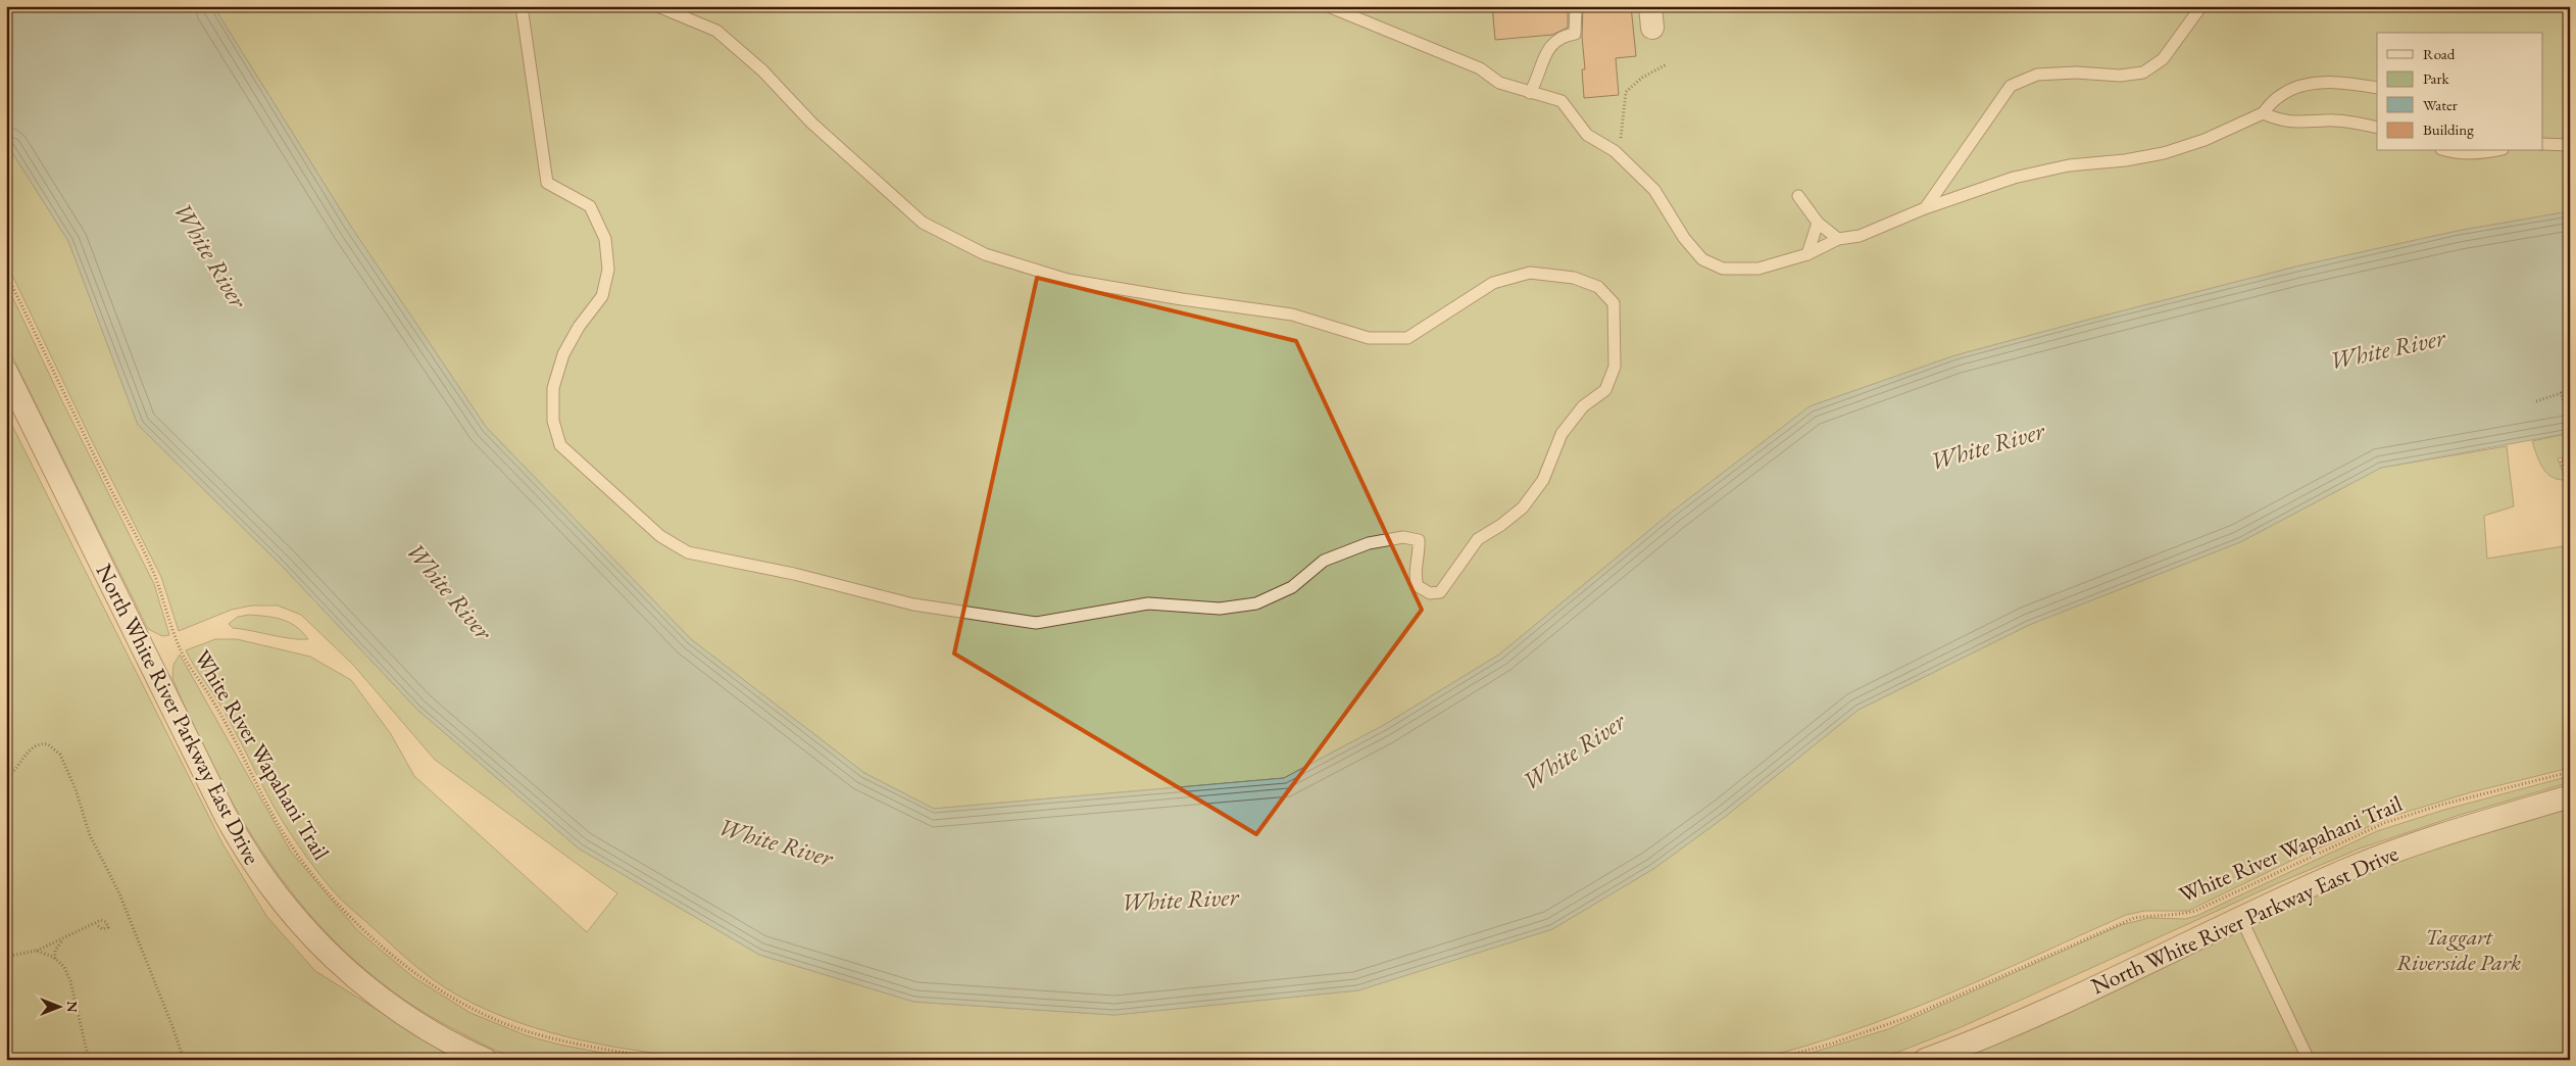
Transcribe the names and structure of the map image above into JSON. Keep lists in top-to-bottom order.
{
  "streets": {
    "street": ["North White River Parkway East Drive"],
    "path": ["White River Wapahani Trail"]
  },
  "water": ["White River"],
  "parks": ["Taggart Riverside Park"],
  "legend": [
    "Road",
    "Park",
    "Water",
    "Building"
  ],
  "north": "right"
}
